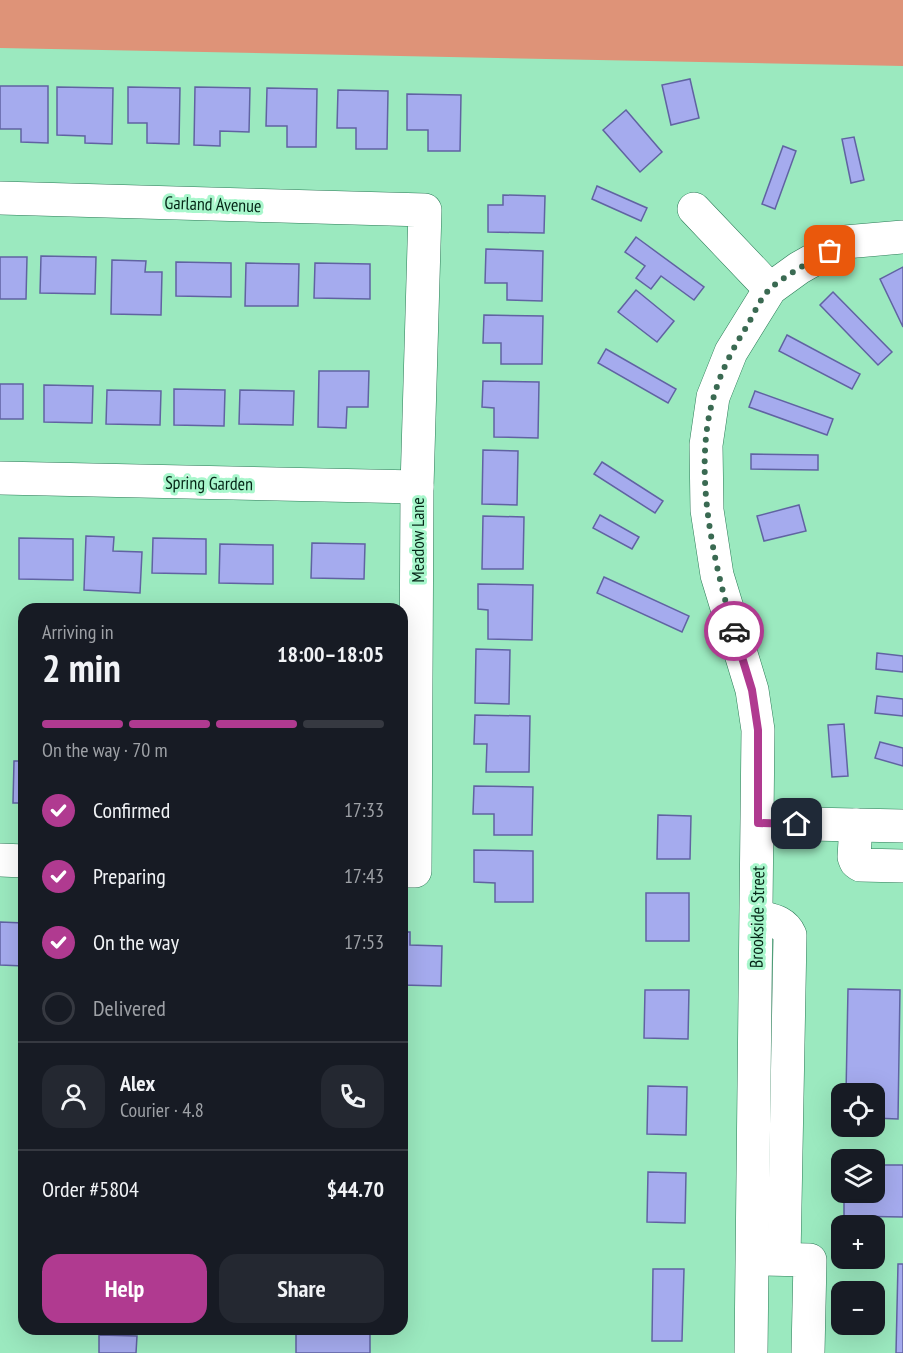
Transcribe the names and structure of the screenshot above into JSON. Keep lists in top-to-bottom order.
{
  "streets": {
    "street": [
      "Garland Avenue",
      "Spring Garden",
      "Meadow Lane",
      "Brookside Street"
    ]
  },
  "crossings": [
    ["Garland Avenue", "Meadow Lane"],
    ["Spring Garden", "Meadow Lane"]
  ],
  "page": {
    "heading": ["2 min", "Arriving in", "18:00–18:05"],
    "panel": [
      "Alex",
      "Courier · 4.8",
      "Order #5804",
      "$44.70"
    ],
    "bar": "On the way · 70 m",
    "list": [
      ["Confirmed", "17:33"],
      ["Preparing", "17:43"],
      ["On the way", "17:53"],
      "Delivered"
    ],
    "map_buttons": ["+", "−"],
    "buttons": ["Help", "Share"]
  }
}
